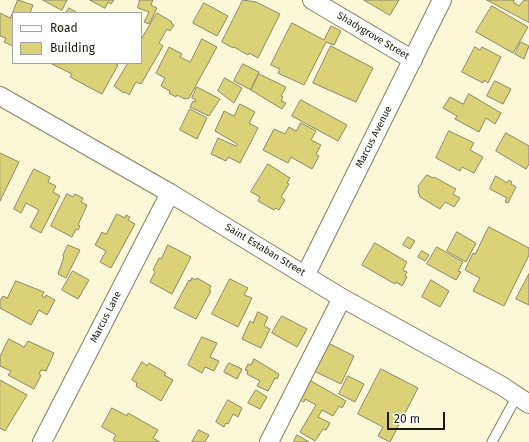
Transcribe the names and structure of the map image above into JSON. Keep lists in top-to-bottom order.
{
  "streets": {
    "street": [
      "Shadygrove Street",
      "Marcus Avenue",
      "Saint Estaban Street",
      "Marcus Lane"
    ]
  },
  "crossings": [
    ["Shadygrove Street", "Marcus Avenue"],
    ["Marcus Avenue", "Saint Estaban Street"],
    ["Saint Estaban Street", "Marcus Lane"]
  ],
  "legend": ["Road", "Building"],
  "scale_bar": "20 m"
}
